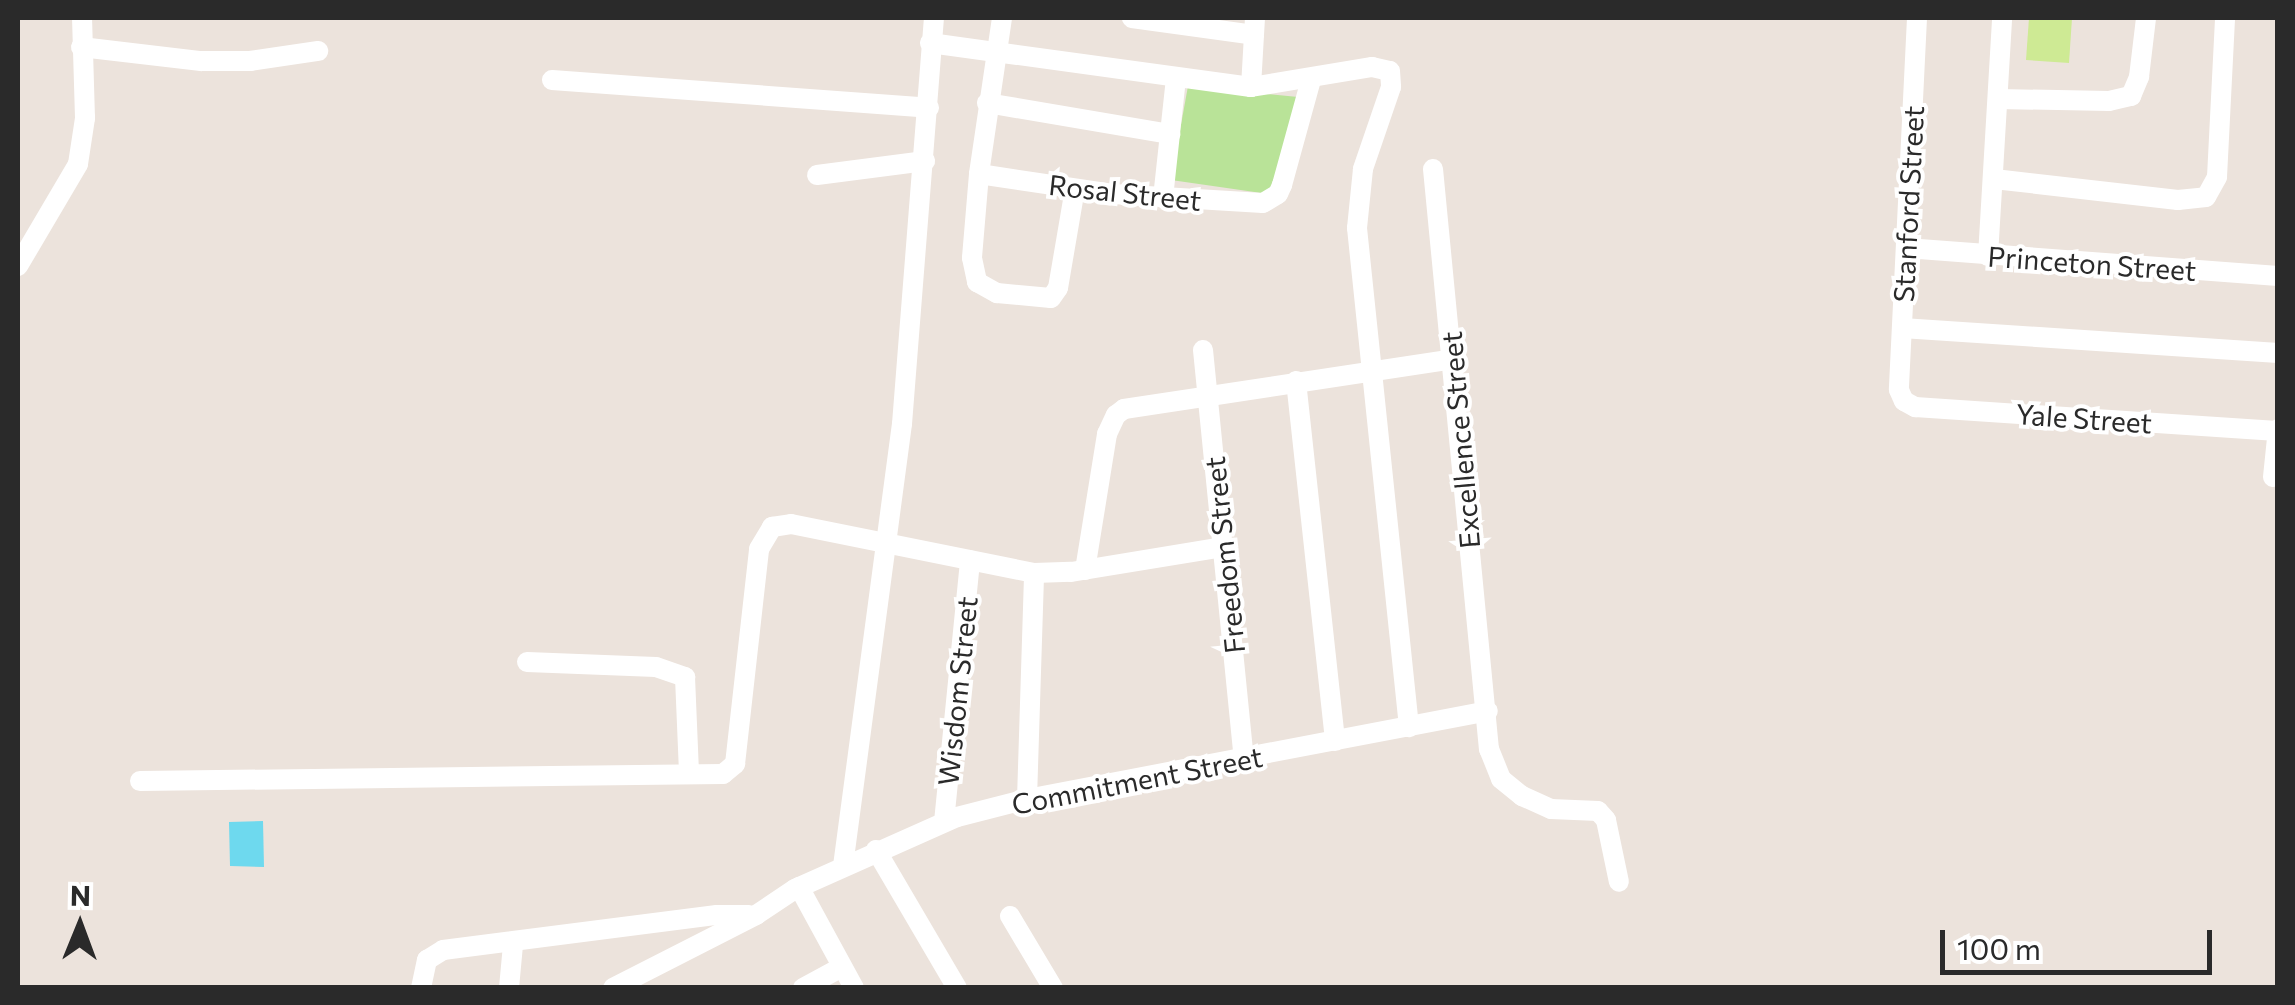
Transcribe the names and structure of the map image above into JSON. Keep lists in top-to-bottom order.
{
  "streets": {
    "street": [
      "Rosal Street",
      "Stanford Street",
      "Princeton Street",
      "Yale Street",
      "Excellence Street",
      "Freedom Street",
      "Wisdom Street",
      "Commitment Street"
    ]
  },
  "crossings": [
    ["Stanford Street", "Princeton Street"],
    ["Stanford Street", "Yale Street"],
    ["Excellence Street", "Commitment Street"],
    ["Freedom Street", "Commitment Street"],
    ["Wisdom Street", "Commitment Street"]
  ],
  "scale_bar": "100 m",
  "north": "top"
}
